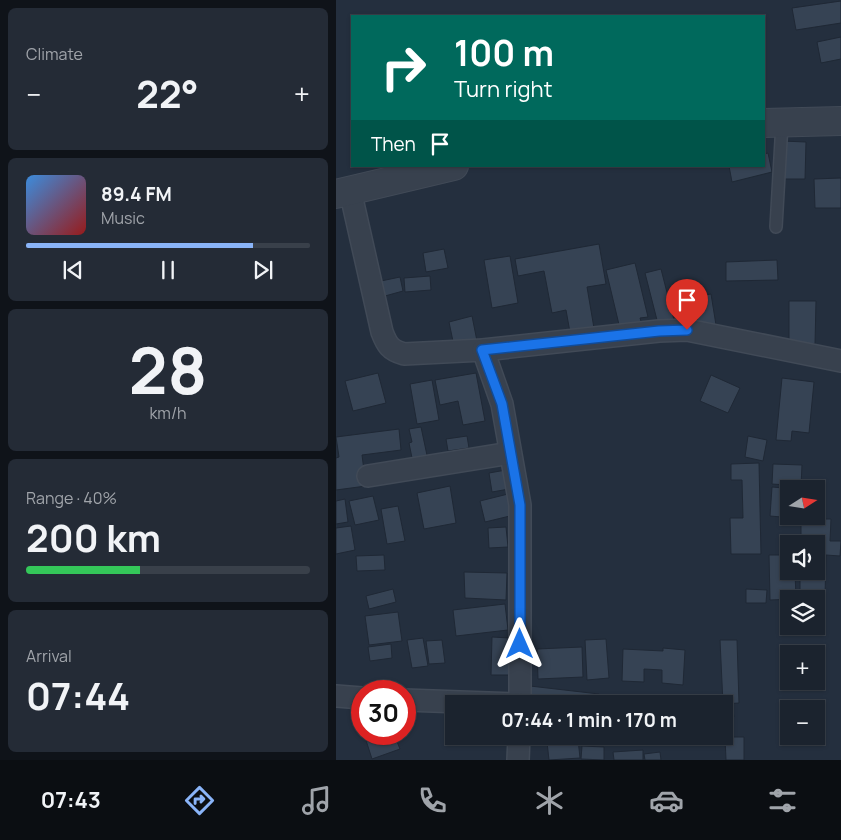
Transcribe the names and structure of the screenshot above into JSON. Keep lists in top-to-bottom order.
{
  "north": "right",
  "page": {
    "tile": [
      "Climate",
      ["28", "km/h"],
      ["Range · 40%", "200 km"],
      ["Arrival", "07:44"]
    ],
    "turn": ["100 m", "Turn right"],
    "heat": ["−", "22°", "+"],
    "then": "Then",
    "song": ["89.4 FM", "Music"],
    "map_buttons": ["+", "−"],
    "limit": "30",
    "trip": "07:44 · 1 min · 170 m",
    "tabs": "07:43"
  }
}
